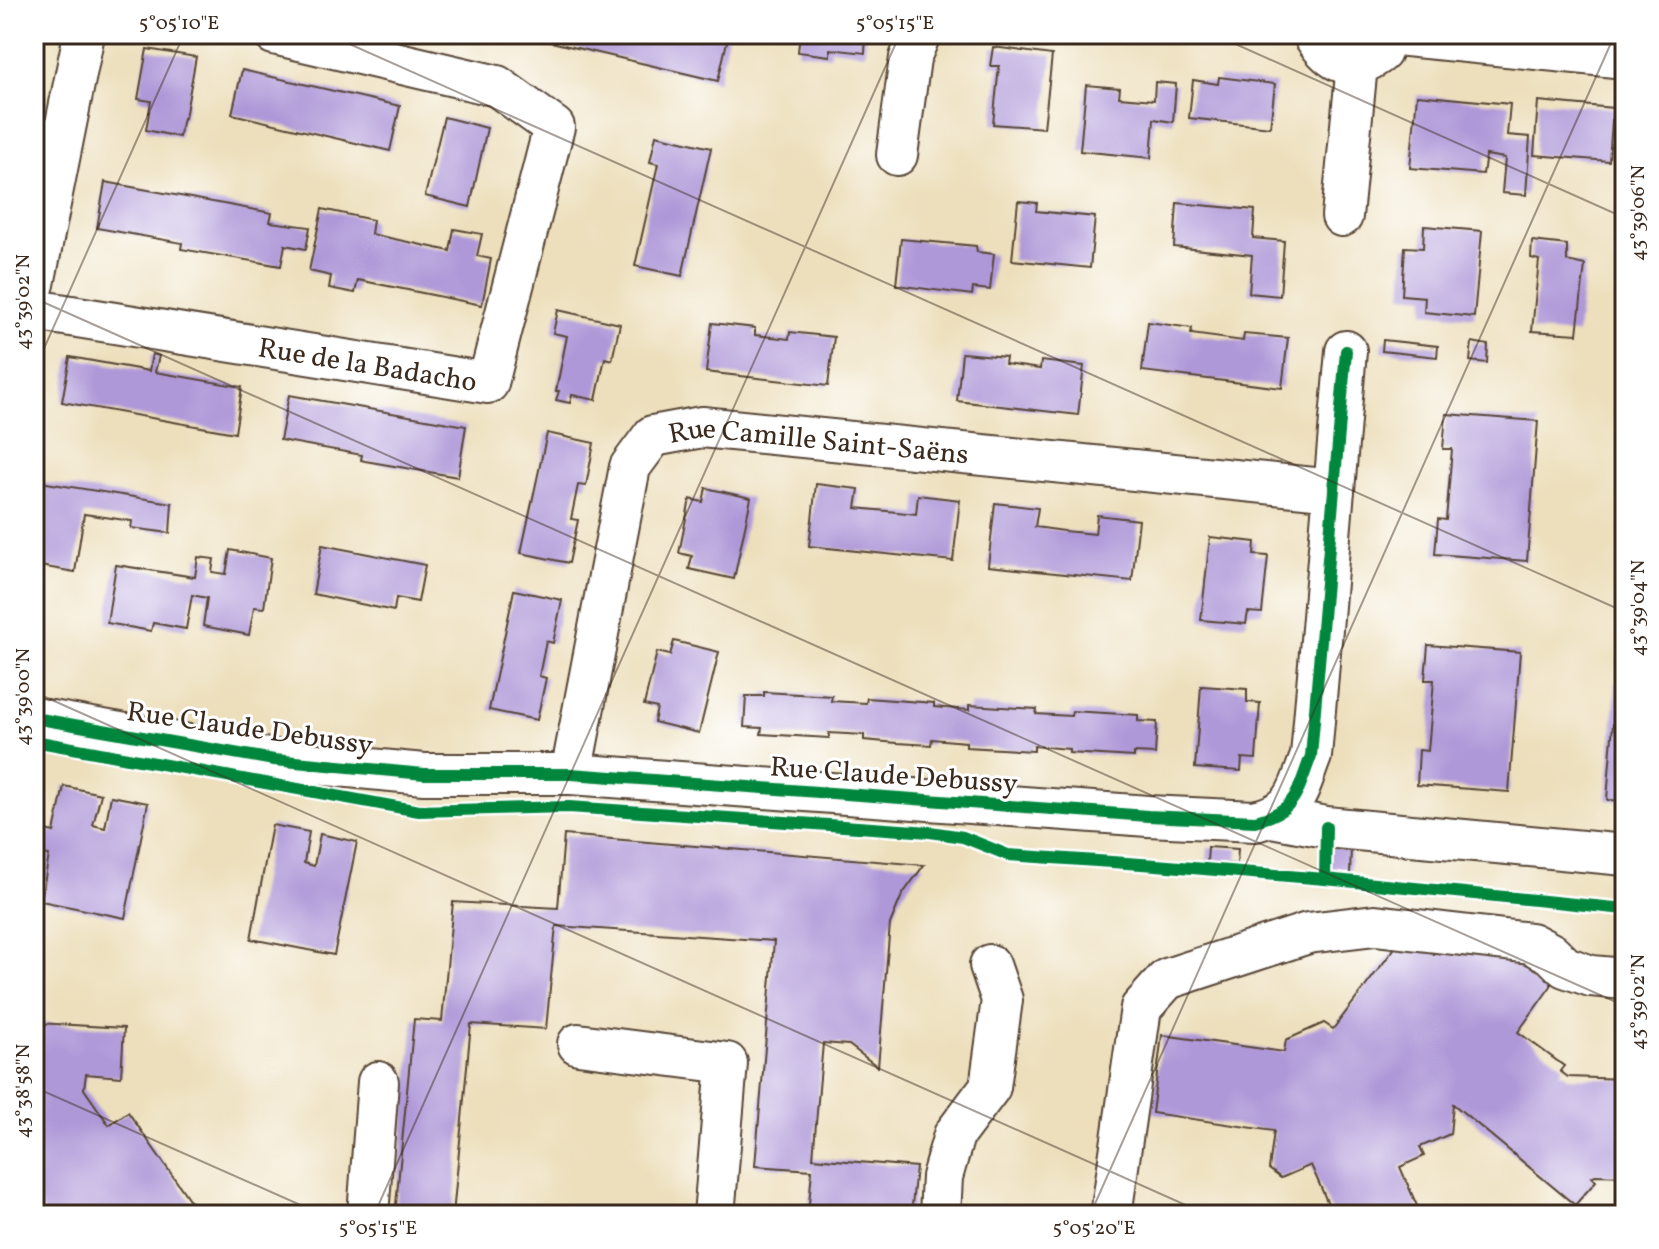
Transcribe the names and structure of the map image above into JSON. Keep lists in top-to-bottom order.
{
  "streets": {
    "street": ["Rue de la Badacho", "Rue Camille Saint-Saëns", "Rue Claude Debussy"]
  },
  "crossings": [
    ["Rue Camille Saint-Saëns", "Rue Claude Debussy"]
  ],
  "coordinates": [
    "5°05'10\"E",
    "5°05'15\"E",
    "43°39'06\"N",
    "43°39'02\"N",
    "43°39'04\"N",
    "43°39'00\"N",
    "43°38'58\"N",
    "5°05'20\"E"
  ]
}
